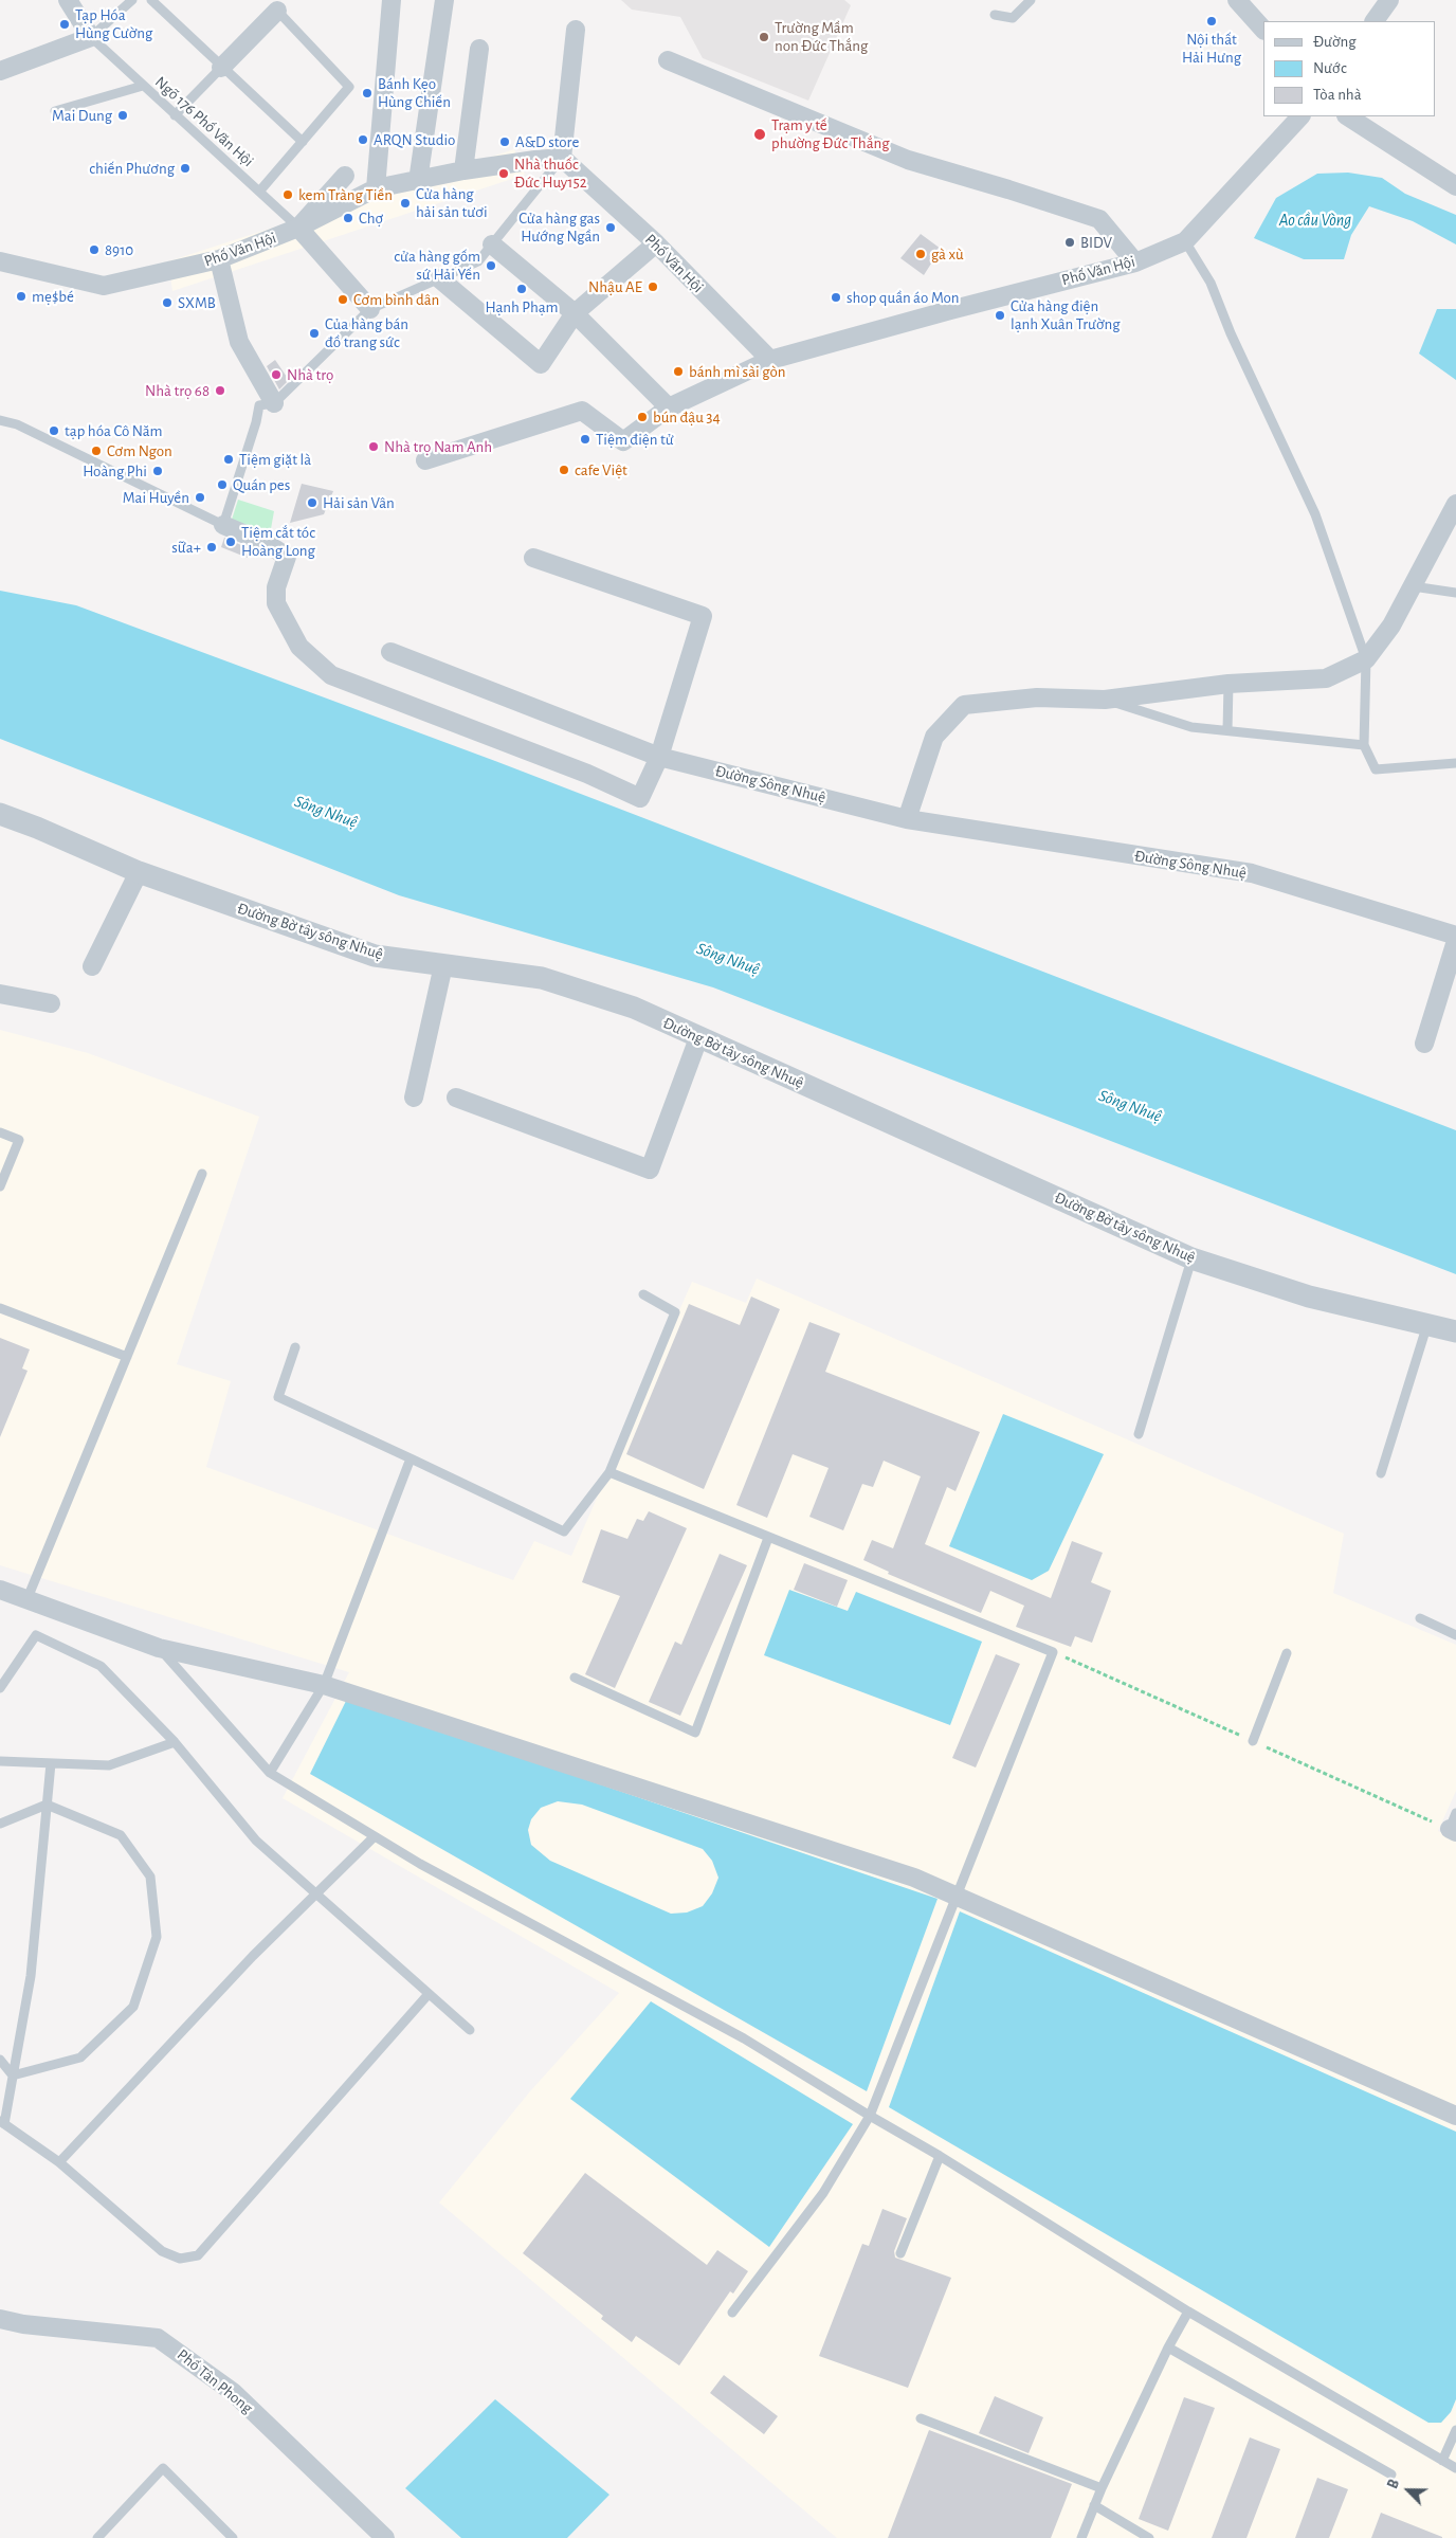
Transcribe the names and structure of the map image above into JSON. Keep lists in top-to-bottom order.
{
  "streets": {
    "street": [
      "Phố Văn Hội",
      "Đường Sông Nhuệ",
      "Đường Bờ tây sông Nhuệ",
      "Phố Tân Phong"
    ],
    "lane": ["Ngõ 176 Phố Văn Hội"]
  },
  "crossings": [
    ["Ngõ 176 Phố Văn Hội", "Phố Văn Hội"]
  ],
  "water": ["Ao cầu Vòng", "Sông Nhuệ"],
  "places": [
    "Nội thất Hải Hưng",
    "Tạp Hóa Hùng Cường",
    "Trường Mầm non Đức Thắng",
    "Bánh Kẹo Hùng Chiến",
    "Mai Dung",
    "Trạm y tế phường Đức Thắng",
    "ARQN Studio",
    "A&D store",
    "chiến Phương",
    "Nhà thuốc Đức Huy152",
    "kem Tràng Tiền",
    "Cửa hàng hải sản tươi",
    "Chợ",
    "Cửa hàng gas Hướng Ngần",
    "BIDV",
    "8910",
    "gà xù",
    "cửa hàng gốm sứ Hải Yến",
    "Nhậu AE",
    "Hạnh Phạm",
    "mẹ$bé",
    "shop quần áo Mon",
    "Cơm bình dân",
    "SXMB",
    "Cửa hàng điện lạnh Xuân Trường",
    "Của hàng bán đồ trang sức",
    "bánh mì sài gòn",
    "Nhà trọ",
    "Nhà trọ 68",
    "bún đậu 34",
    "tạp hóa Cô Năm",
    "Tiệm điện tử",
    "Nhà trọ Nam Anh",
    "Cơm Ngon",
    "Tiệm giặt là",
    "cafe Việt",
    "Hoàng Phi",
    "Quán pes",
    "Mai Huyền",
    "Hải sản Vân",
    "Tiệm cắt tóc Hoàng Long",
    "sữa+"
  ],
  "legend": ["Đường", "Nước", "Tòa nhà"],
  "north": "top left"
}
